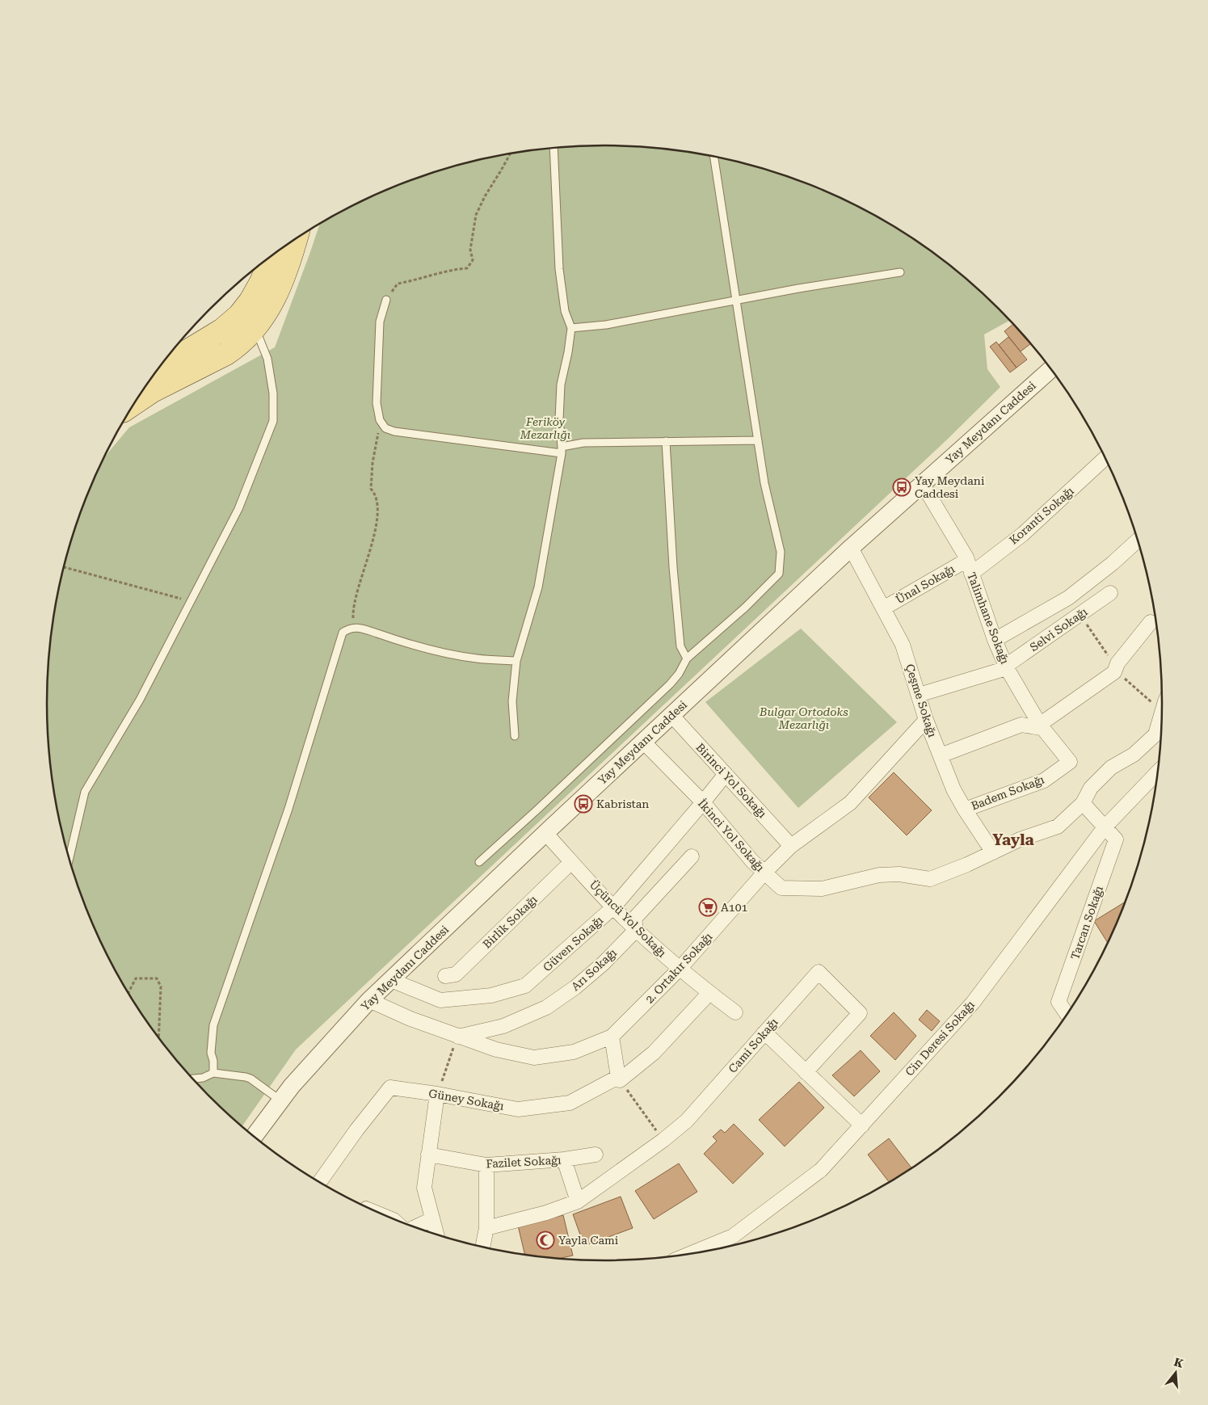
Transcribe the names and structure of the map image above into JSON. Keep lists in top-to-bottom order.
{
  "streets": {
    "street": [
      "Yay Meydanı Caddesi",
      "Koranti Sokağı",
      "Ünal Sokağı",
      "Talimhane Sokağı",
      "Selvi Sokağı",
      "Çeşme Sokağı",
      "Birinci Yol Sokağı",
      "Badem Sokağı",
      "İkinci Yol Sokağı",
      "Üçüncü Yol Sokağı",
      "Birlik Sokağı",
      "Tarcan Sokağı",
      "Güven Sokağı",
      "2. Ortakır Sokağı",
      "Arı Sokağı",
      "Cin Deresi Sokağı",
      "Cami Sokağı",
      "Güney Sokağı",
      "Fazilet Sokağı"
    ]
  },
  "crossings": [
    ["Yay Meydanı Caddesi", "Talimhane Sokağı"],
    ["Yay Meydanı Caddesi", "Çeşme Sokağı"],
    ["Yay Meydanı Caddesi", "Birinci Yol Sokağı"],
    ["Yay Meydanı Caddesi", "İkinci Yol Sokağı"],
    ["Yay Meydanı Caddesi", "Üçüncü Yol Sokağı"],
    ["Yay Meydanı Caddesi", "Güven Sokağı"],
    ["Yay Meydanı Caddesi", "2. Ortakır Sokağı"],
    ["Koranti Sokağı", "Talimhane Sokağı"],
    ["Ünal Sokağı", "Talimhane Sokağı"],
    ["Ünal Sokağı", "Çeşme Sokağı"],
    ["Talimhane Sokağı", "Selvi Sokağı"],
    ["Talimhane Sokağı", "Badem Sokağı"],
    ["Selvi Sokağı", "Çeşme Sokağı"],
    ["Çeşme Sokağı", "Badem Sokağı"],
    ["Çeşme Sokağı", "İkinci Yol Sokağı"],
    ["Çeşme Sokağı", "2. Ortakır Sokağı"],
    ["Birinci Yol Sokağı", "Güven Sokağı"],
    ["Birinci Yol Sokağı", "2. Ortakır Sokağı"],
    ["İkinci Yol Sokağı", "Güven Sokağı"],
    ["İkinci Yol Sokağı", "2. Ortakır Sokağı"],
    ["Üçüncü Yol Sokağı", "Birlik Sokağı"],
    ["Üçüncü Yol Sokağı", "Güven Sokağı"],
    ["Üçüncü Yol Sokağı", "2. Ortakır Sokağı"],
    ["Üçüncü Yol Sokağı", "Arı Sokağı"],
    ["Tarcan Sokağı", "Cin Deresi Sokağı"],
    ["2. Ortakır Sokağı", "Arı Sokağı"],
    ["2. Ortakır Sokağı", "Güney Sokağı"]
  ],
  "districts": ["Yayla"],
  "parks": ["Feriköy Mezarlığı", "Bulgar Ortodoks Mezarlığı"],
  "places": {
    "bus stop": ["Yay Meydani Caddesi", "Kabristan"],
    "supermarket": ["A101"],
    "mosque": ["Yayla Cami"]
  },
  "north": "top"
}
